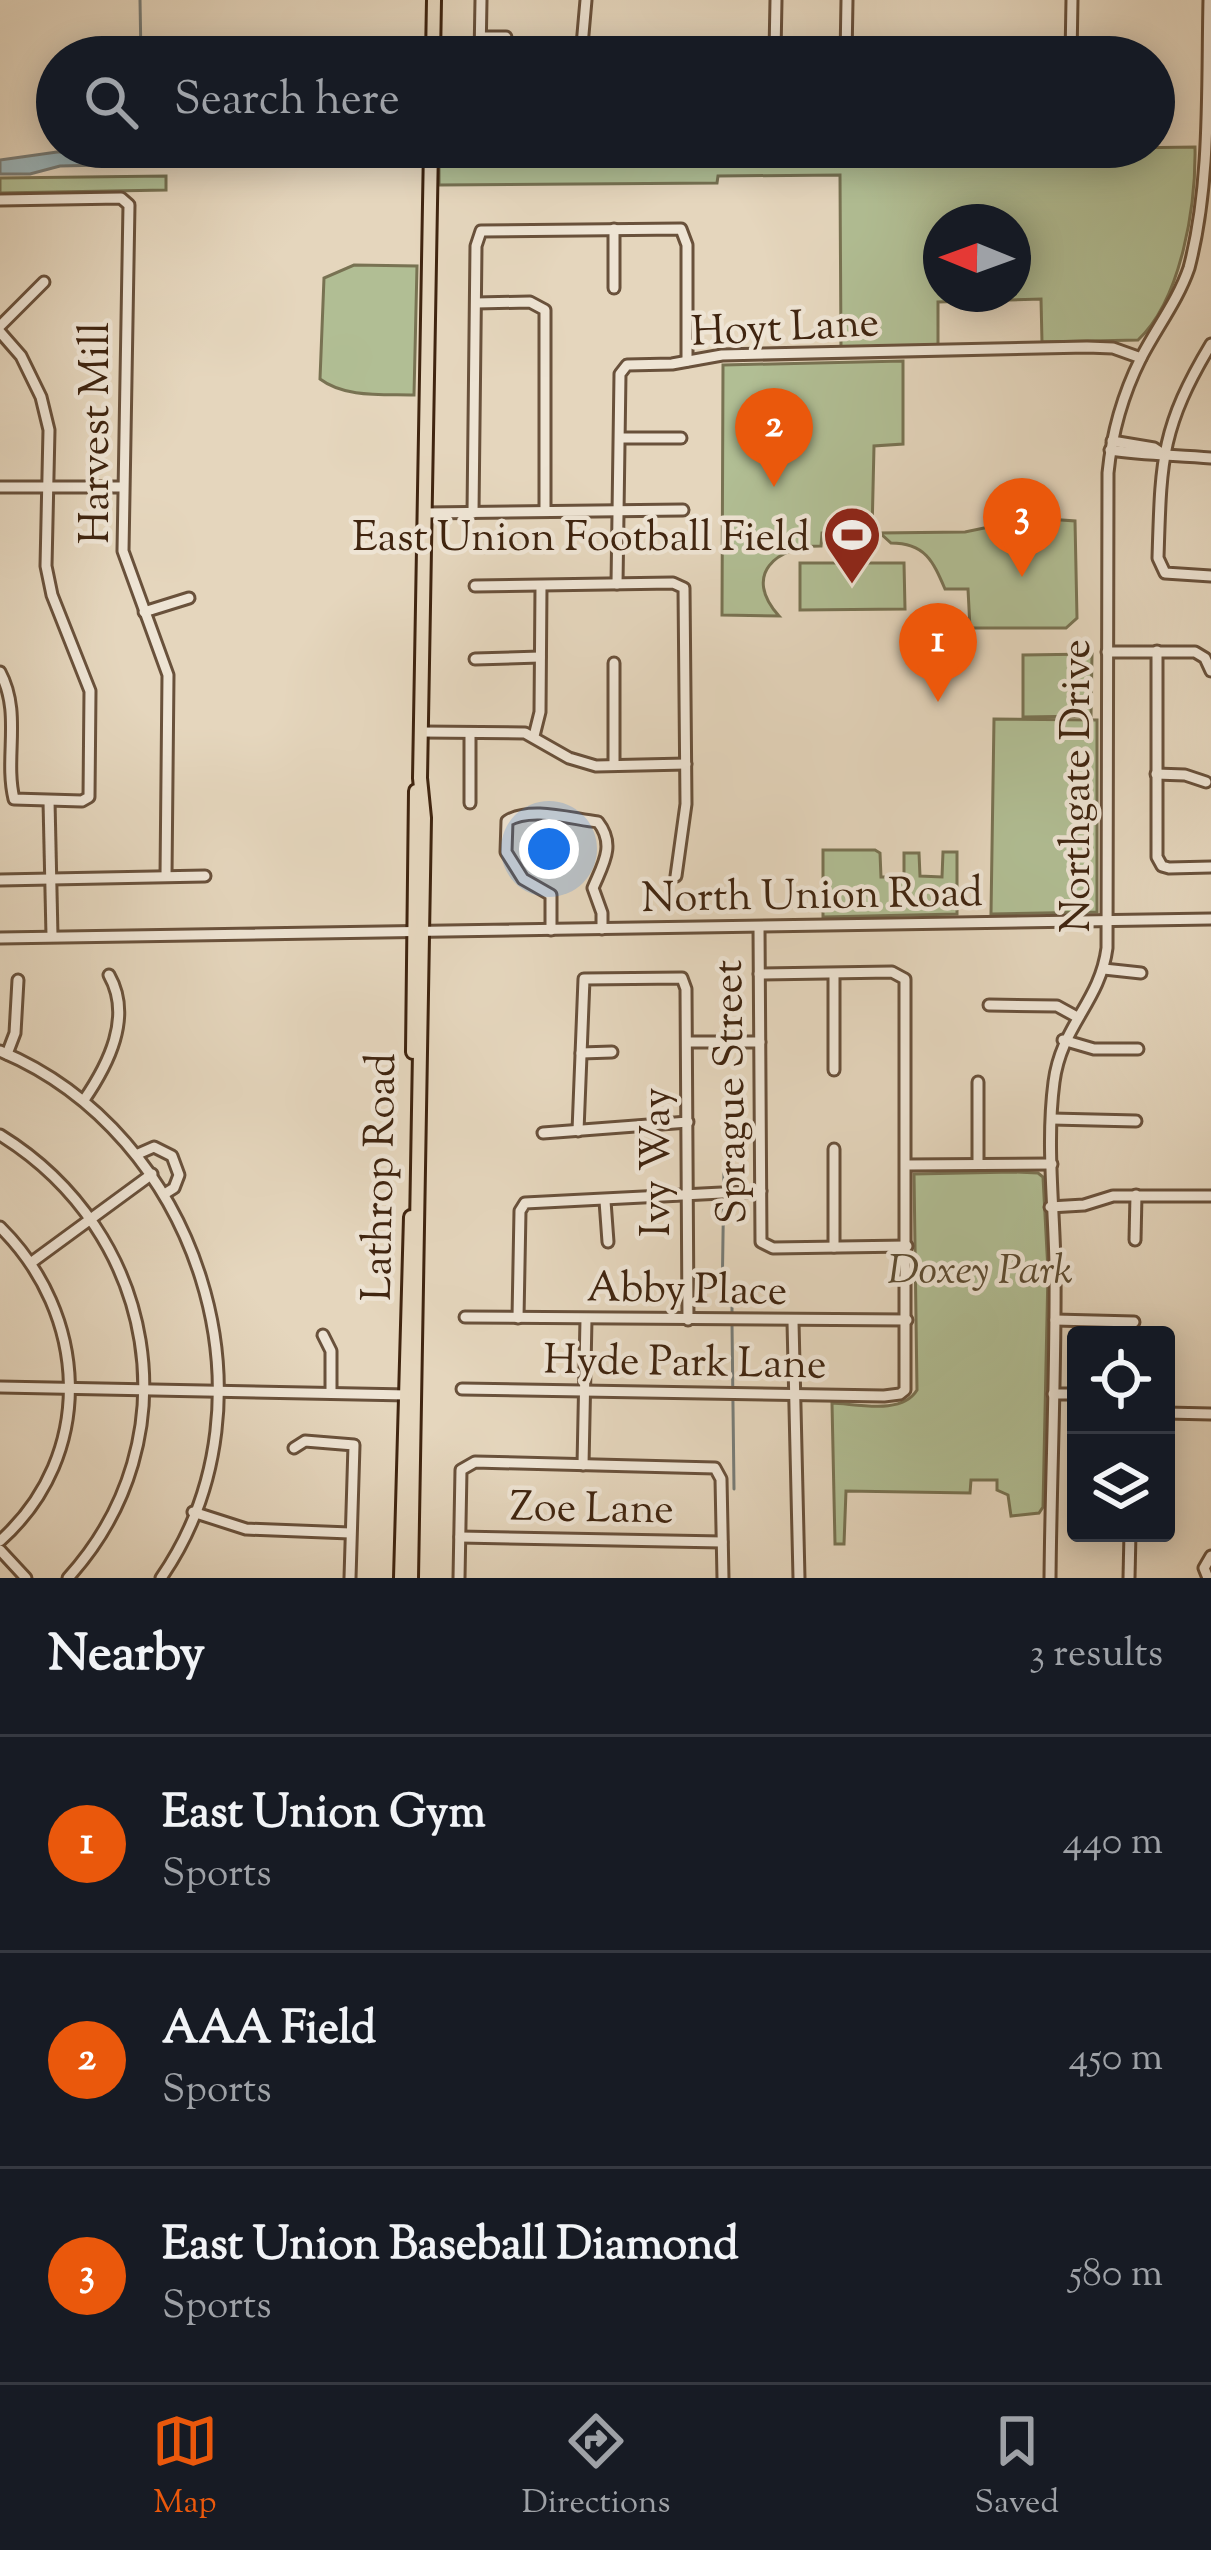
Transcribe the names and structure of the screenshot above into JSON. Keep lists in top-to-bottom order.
{
  "streets": {
    "main road": ["Lathrop Road"],
    "street": [
      "Hoyt Lane",
      "Harvest Mill",
      "Northgate Drive",
      "North Union Road",
      "Sprague Street",
      "Ivy Way",
      "Abby Place",
      "Hyde Park Lane",
      "Zoe Lane"
    ]
  },
  "crossings": [
    ["Hoyt Lane", "Northgate Drive"],
    ["Northgate Drive", "North Union Road"],
    ["North Union Road", "Sprague Street"],
    ["North Union Road", "Lathrop Road"],
    ["Ivy Way", "Abby Place"],
    ["Abby Place", "Hyde Park Lane"]
  ],
  "parks": ["Doxey Park"],
  "places": {
    "sports": ["East Union Football Field"]
  },
  "north": "left",
  "page": {
    "search": "Search here",
    "pins": ["2", "3", "1"],
    "heading": ["Nearby", "3 results"],
    "list": [
      {
        "mark": "1",
        "name": "East Union Gym",
        "note": "Sports",
        "value": "440 m"
      },
      {
        "mark": "2",
        "name": "AAA Field",
        "note": "Sports",
        "value": "450 m"
      },
      {
        "mark": "3",
        "name": "East Union Baseball Diamond",
        "note": "Sports",
        "value": "580 m"
      }
    ],
    "nav": ["Map", "Directions", "Saved"]
  }
}
